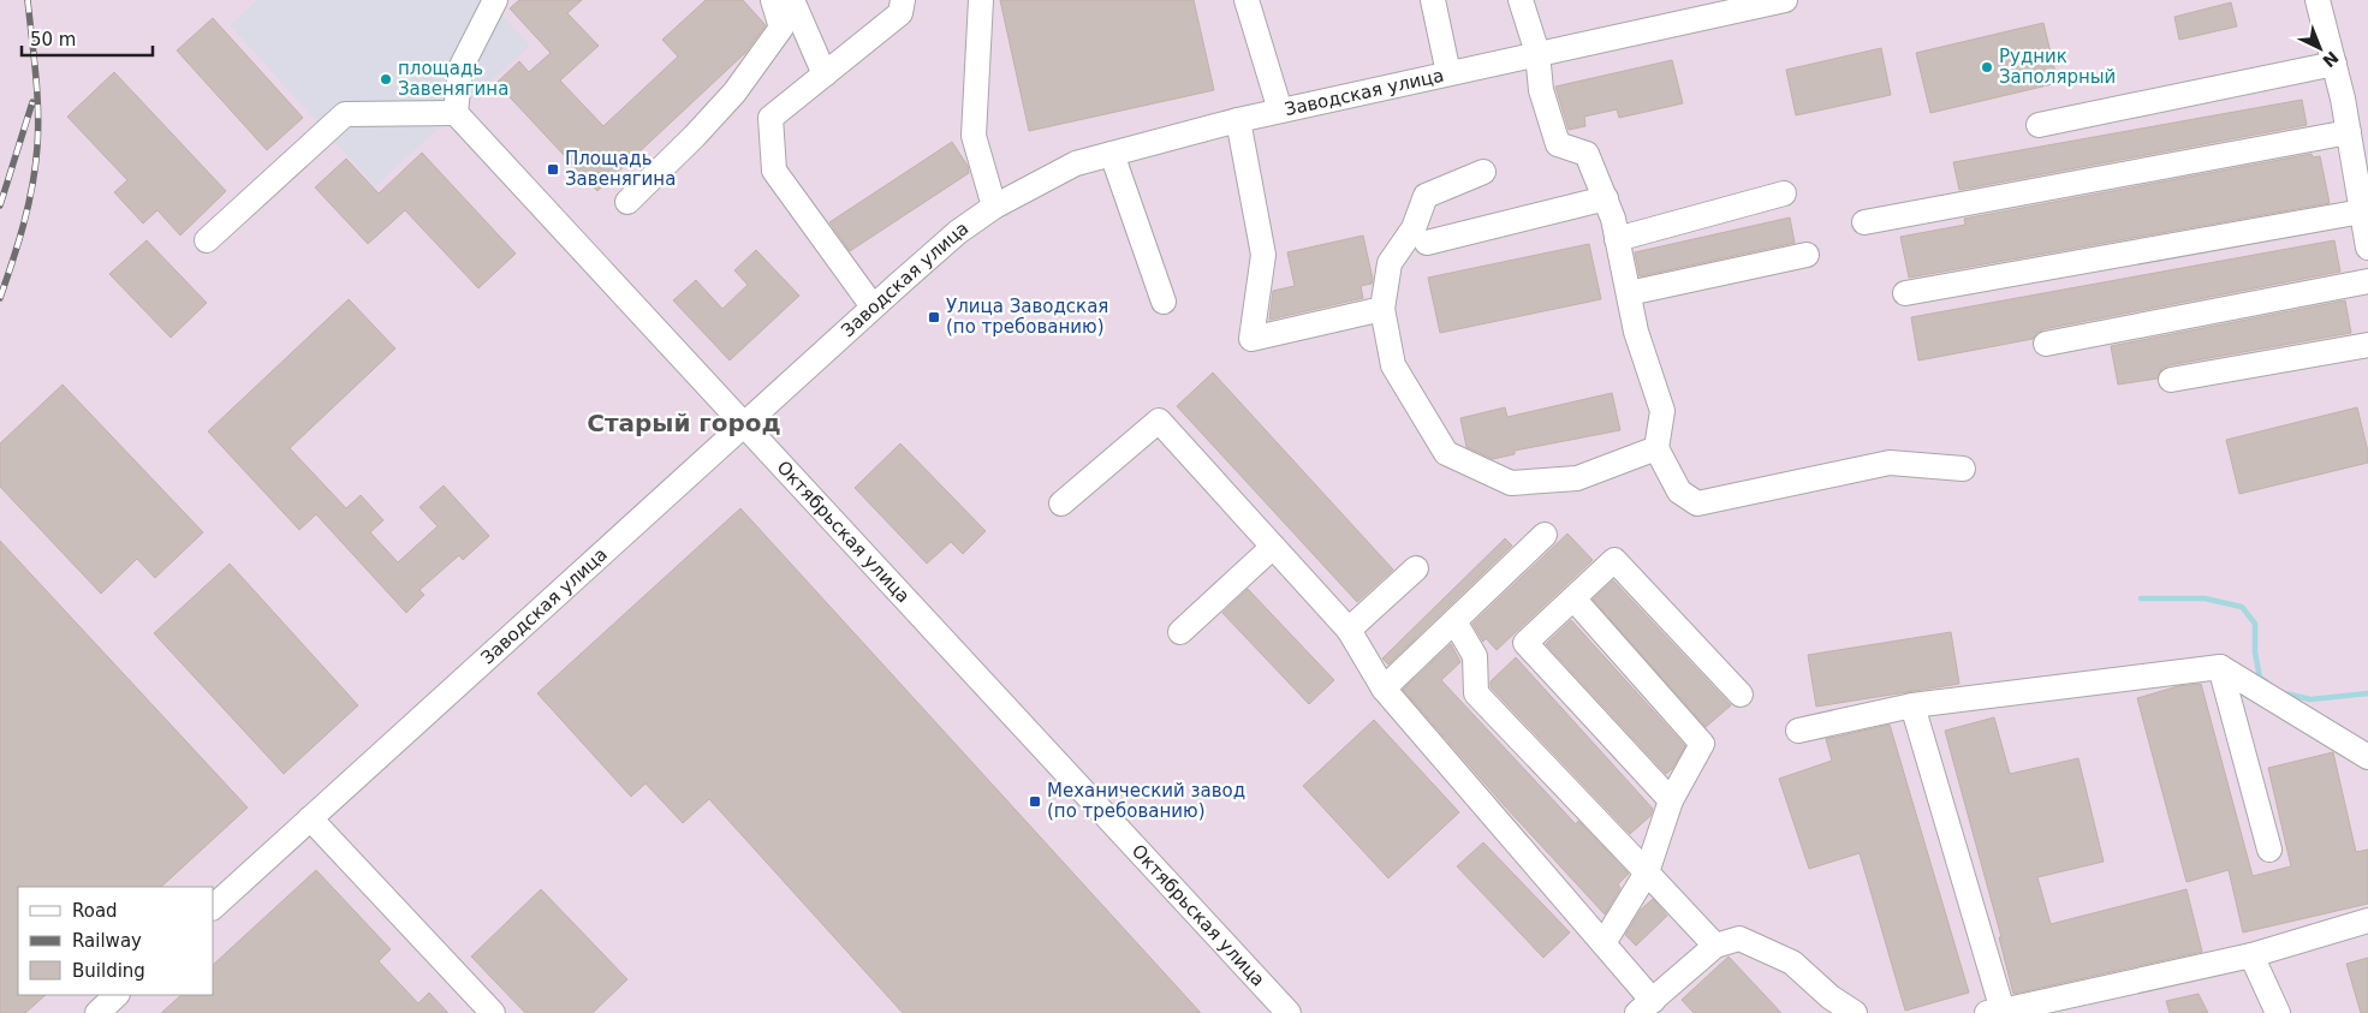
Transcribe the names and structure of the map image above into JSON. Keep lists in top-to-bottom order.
{
  "streets": {
    "street": ["Заводская улица", "Октябрьская улица"]
  },
  "crossings": [
    ["Заводская улица", "Октябрьская улица"]
  ],
  "districts": ["Старый город"],
  "places": {
    "other": ["Рудник Заполярный", "площадь Завенягина"],
    "transit": ["Площадь Завенягина", "Улица Заводская (по требованию)", "Механический завод (по требованию)"]
  },
  "legend": ["Road", "Railway", "Building"],
  "scale_bar": "50 m",
  "north": "bottom right"
}
